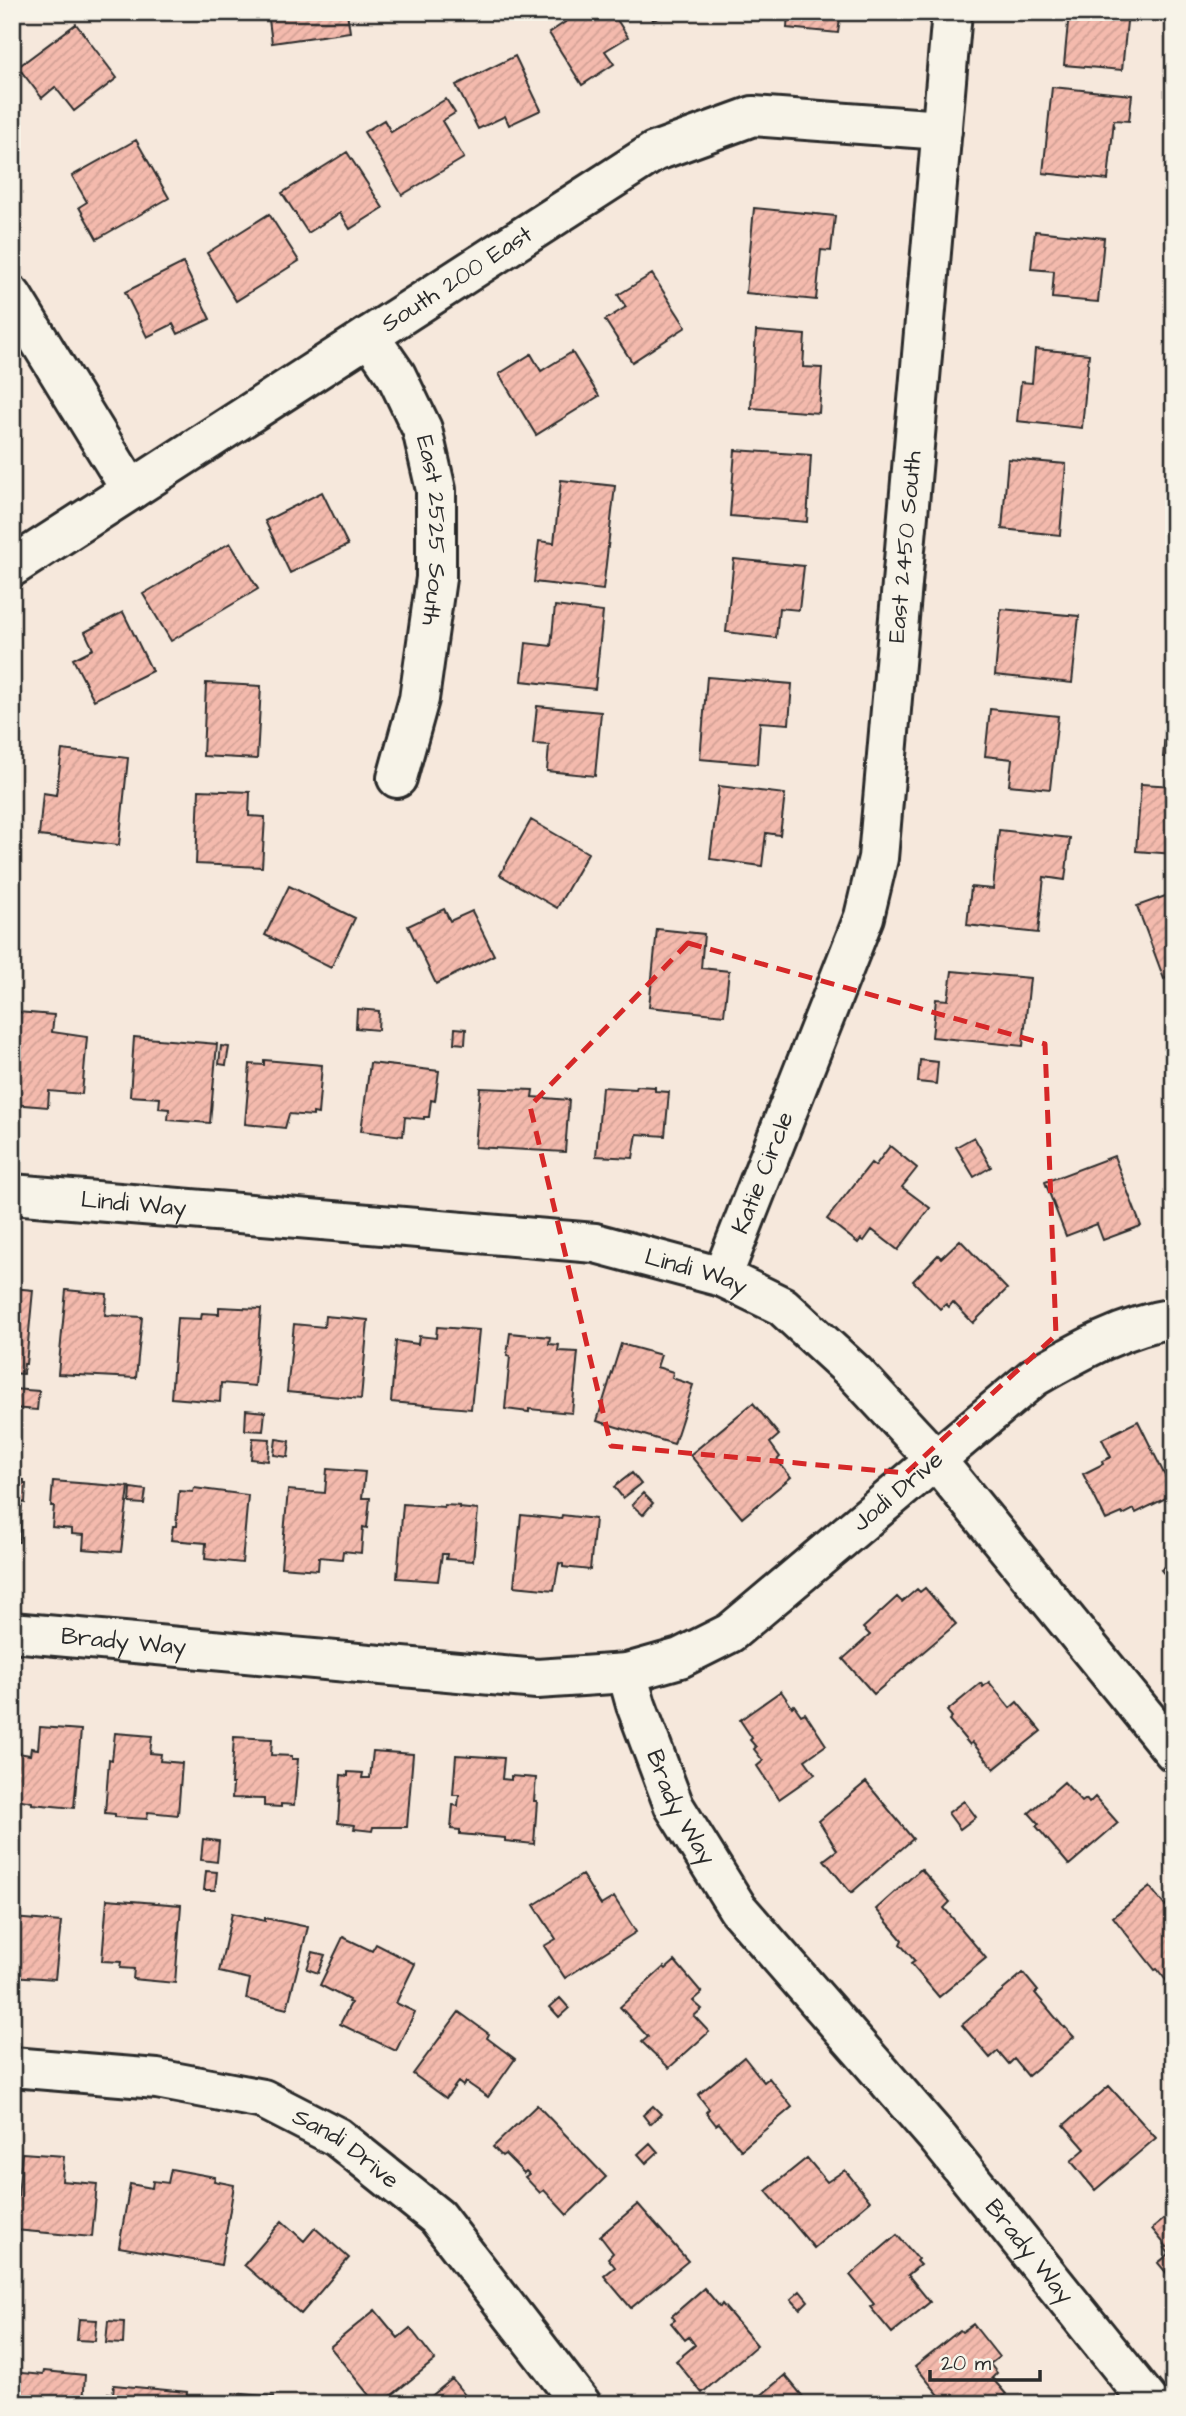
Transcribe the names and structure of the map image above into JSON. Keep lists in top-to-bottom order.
{
  "streets": {
    "street": [
      "South 200 East",
      "East 2525 South",
      "East 2450 South",
      "Katie Circle",
      "Lindi Way",
      "Jodi Drive",
      "Brady Way",
      "Sandi Drive"
    ]
  },
  "crossings": [
    ["South 200 East", "East 2525 South"],
    ["South 200 East", "East 2450 South"],
    ["East 2450 South", "Katie Circle"],
    ["Katie Circle", "Lindi Way"],
    ["Lindi Way", "Jodi Drive"],
    ["Jodi Drive", "Brady Way"]
  ],
  "scale_bar": "20 m"
}
